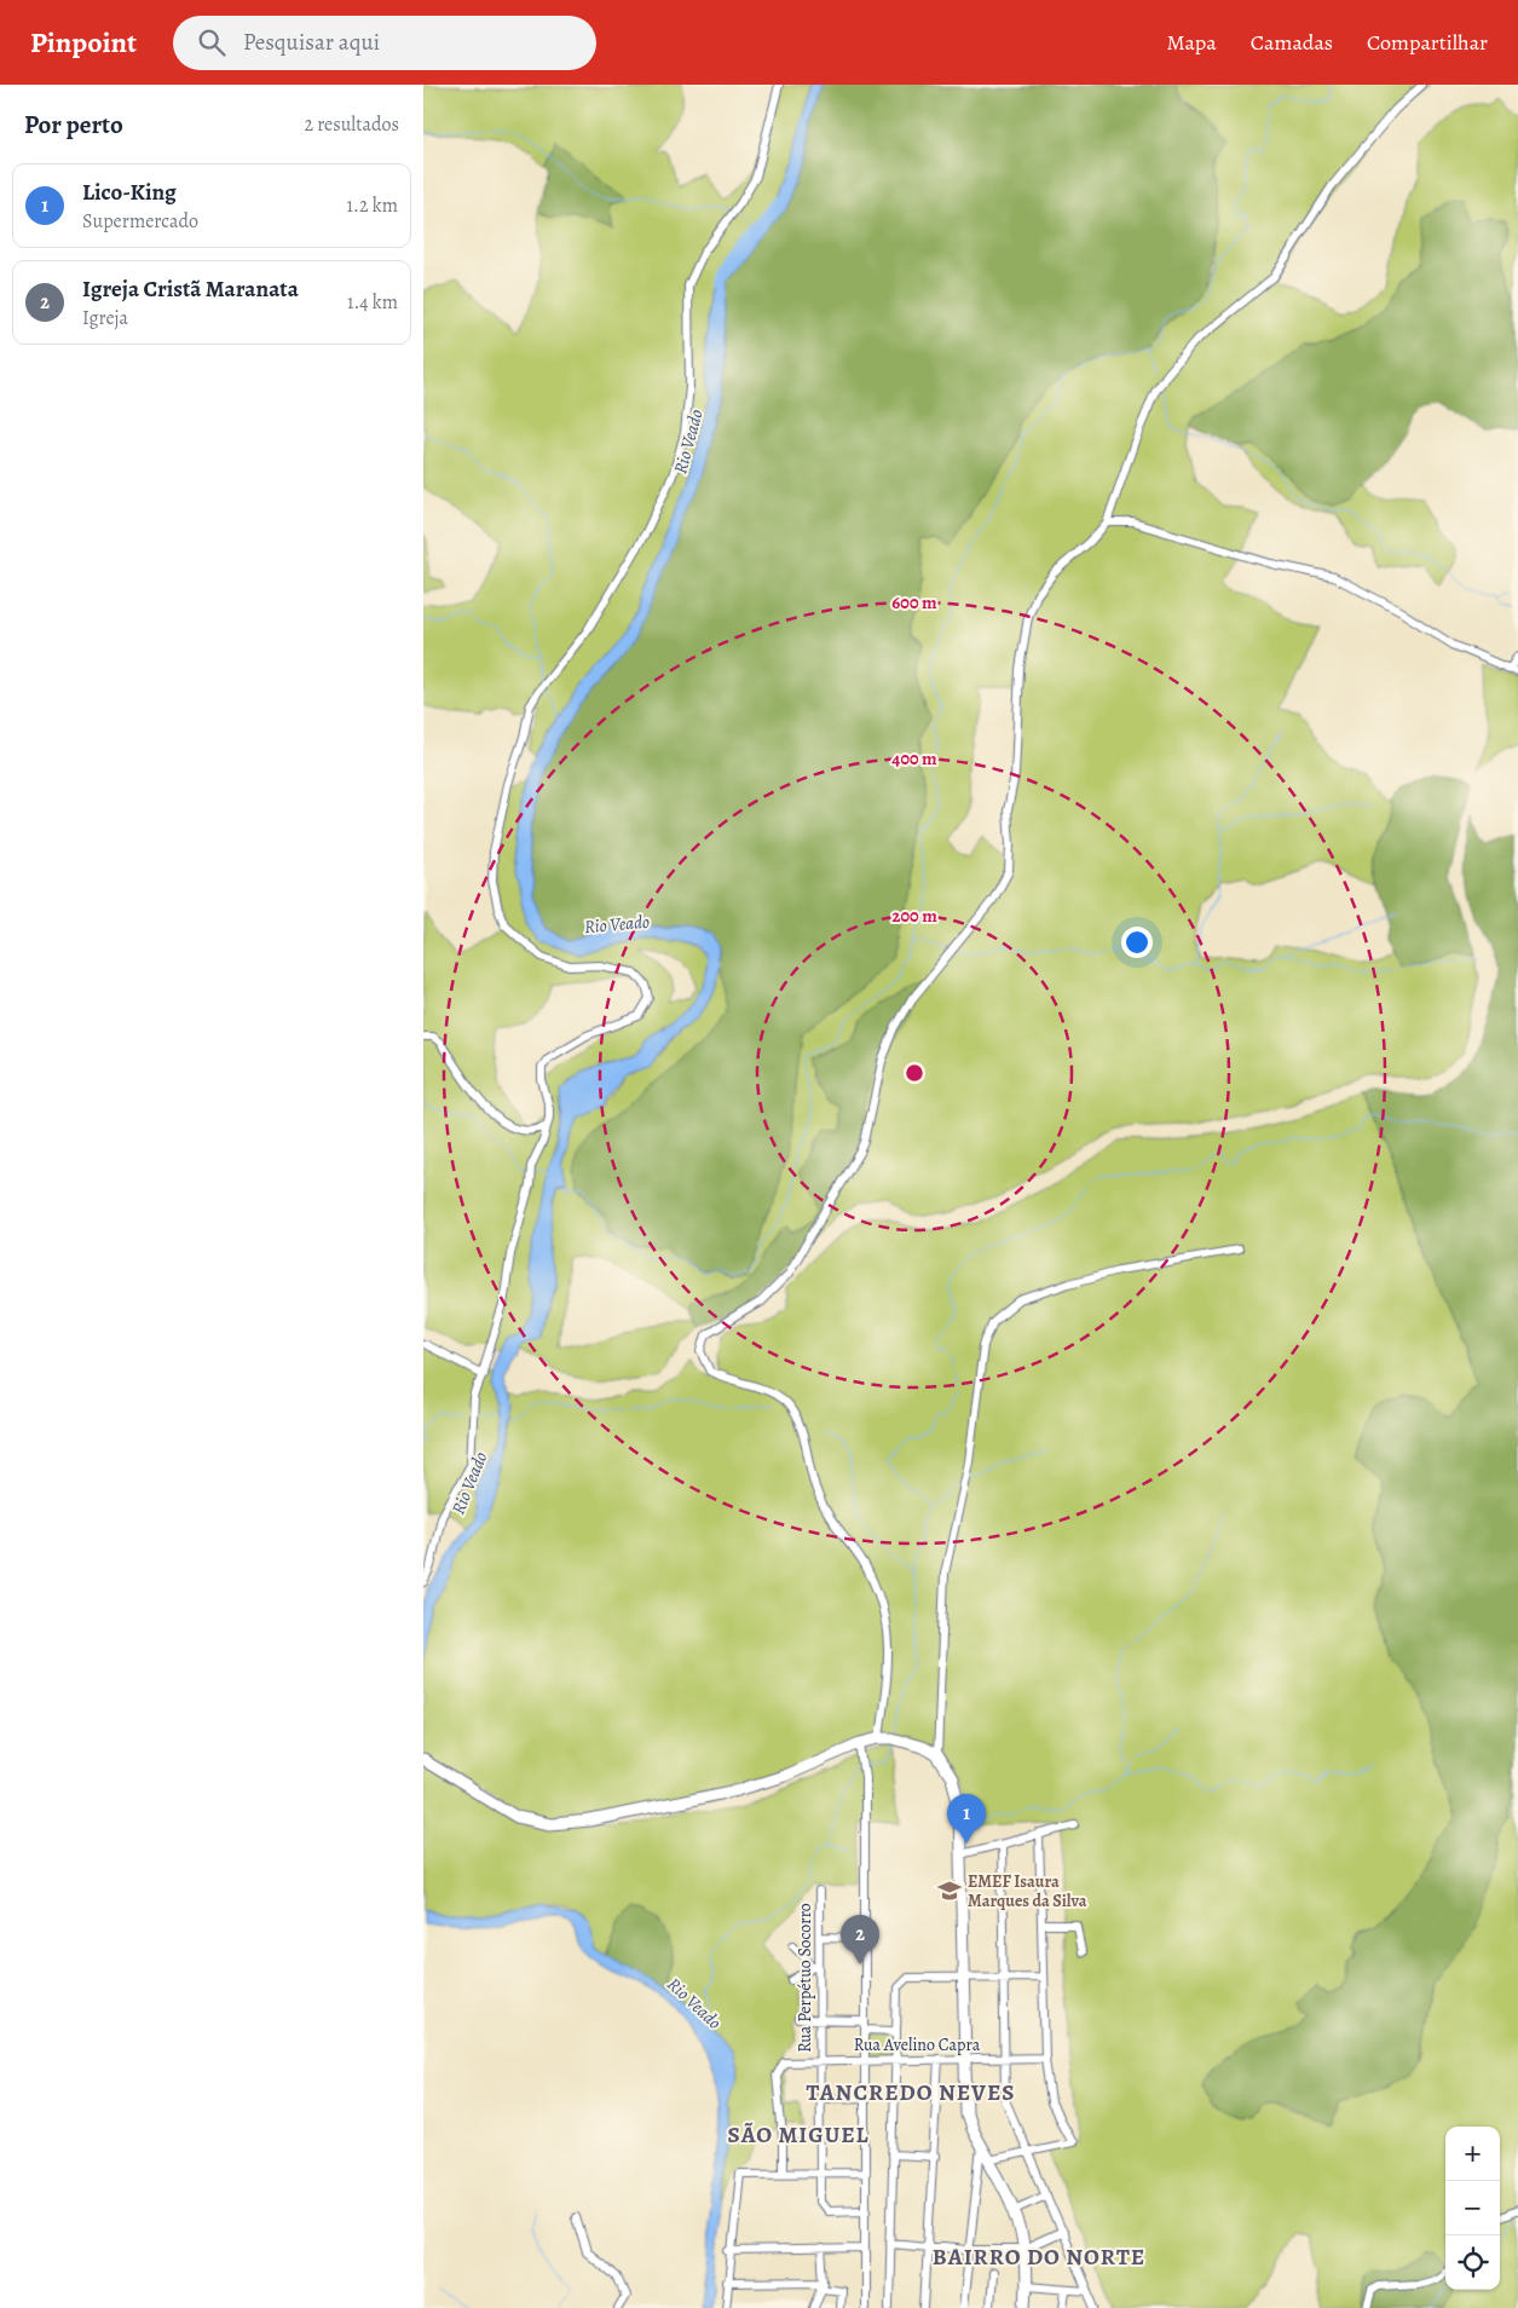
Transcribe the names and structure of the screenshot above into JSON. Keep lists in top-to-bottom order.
{
  "streets": {
    "street": ["Rua Perpétuo Socorro", "Rua Avelino Capra"]
  },
  "crossings": [
    ["Rua Perpétuo Socorro", "Rua Avelino Capra"]
  ],
  "districts": ["TANCREDO NEVES", "SÃO MIGUEL", "BAIRRO DO NORTE"],
  "water": ["Rio Veado"],
  "places": {
    "school or university": ["EMEF Isaura Marques da Silva"]
  },
  "page": {
    "header": "Pinpoint",
    "search": "Pesquisar aqui",
    "nav": ["Mapa", "Camadas", "Compartilhar"],
    "heading": ["Por perto", "2 resultados"],
    "list": [
      {
        "mark": "1",
        "name": "Lico-King",
        "note": "Supermercado",
        "value": "1.2 km"
      },
      {
        "mark": "2",
        "name": "Igreja Cristã Maranata",
        "note": "Igreja",
        "value": "1.4 km"
      }
    ],
    "pins": ["1", "2"],
    "map_buttons": ["+", "−"]
  },
  "rings": ["600 m", "400 m", "200 m"]
}
